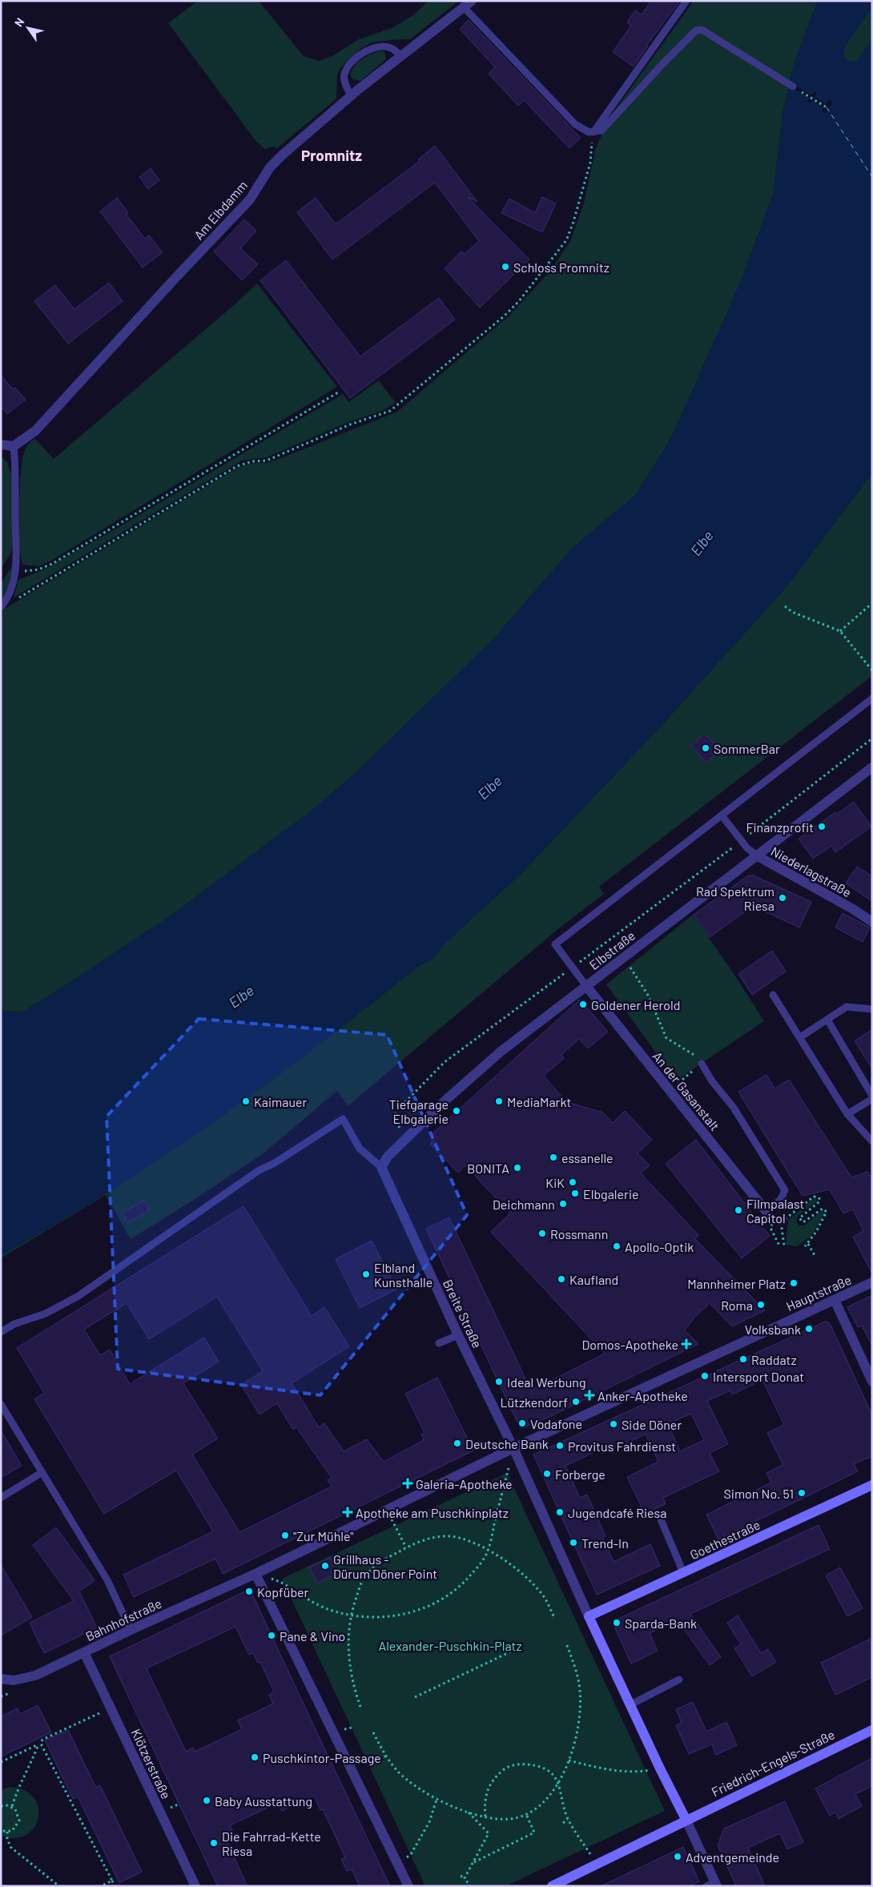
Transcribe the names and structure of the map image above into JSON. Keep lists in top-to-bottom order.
{
  "streets": {
    "main road": ["Goethestraße", "Friedrich-Engels-Straße"],
    "street": [
      "Am Elbdamm",
      "Niederlagstraße",
      "Elbstraße",
      "An der Gasanstalt",
      "Hauptstraße",
      "Breite Straße",
      "Bahnhofstraße",
      "Klötzerstraße"
    ]
  },
  "crossings": [
    ["Niederlagstraße", "Elbstraße"],
    ["Elbstraße", "An der Gasanstalt"],
    ["Elbstraße", "Breite Straße"],
    ["Hauptstraße", "Breite Straße"],
    ["Bahnhofstraße", "Klötzerstraße"]
  ],
  "districts": ["Promnitz"],
  "water": ["Elbe"],
  "parks": ["Alexander-Puschkin-Platz"],
  "places": {
    "other": [
      "Schloss Promnitz",
      "SommerBar",
      "Finanzprofit",
      "Rad Spektrum Riesa",
      "Goldener Herold",
      "Kaimauer",
      "MediaMarkt",
      "Tiefgarage Elbgalerie",
      "essanelle",
      "BONITA",
      "KiK",
      "Elbgalerie",
      "Deichmann",
      "Filmpalast Capitol",
      "Rossmann",
      "Apollo-Optik",
      "Elbland Kunsthalle",
      "Kaufland",
      "Mannheimer Platz",
      "Roma",
      "Volksbank",
      "Raddatz",
      "Intersport Donat",
      "Ideal Werbung",
      "Lützkendorf",
      "Vodafone",
      "Side Döner",
      "Deutsche Bank",
      "Provitus Fahrdienst",
      "Forberge",
      "Simon No. 51",
      "Jugendcafé Riesa",
      "\"Zur Mühle\"",
      "Trend-In",
      "Grillhaus - Dürum Döner Point",
      "Kopfüber",
      "Sparda-Bank",
      "Pane & Vino",
      "Puschkintor-Passage",
      "Baby Ausstattung",
      "Die Fahrrad-Kette Riesa",
      "Adventgemeinde"
    ],
    "health": [
      "Domos-Apotheke",
      "Anker-Apotheke",
      "Galeria-Apotheke",
      "Apotheke am Puschkinplatz"
    ]
  },
  "north": "top left"
}
